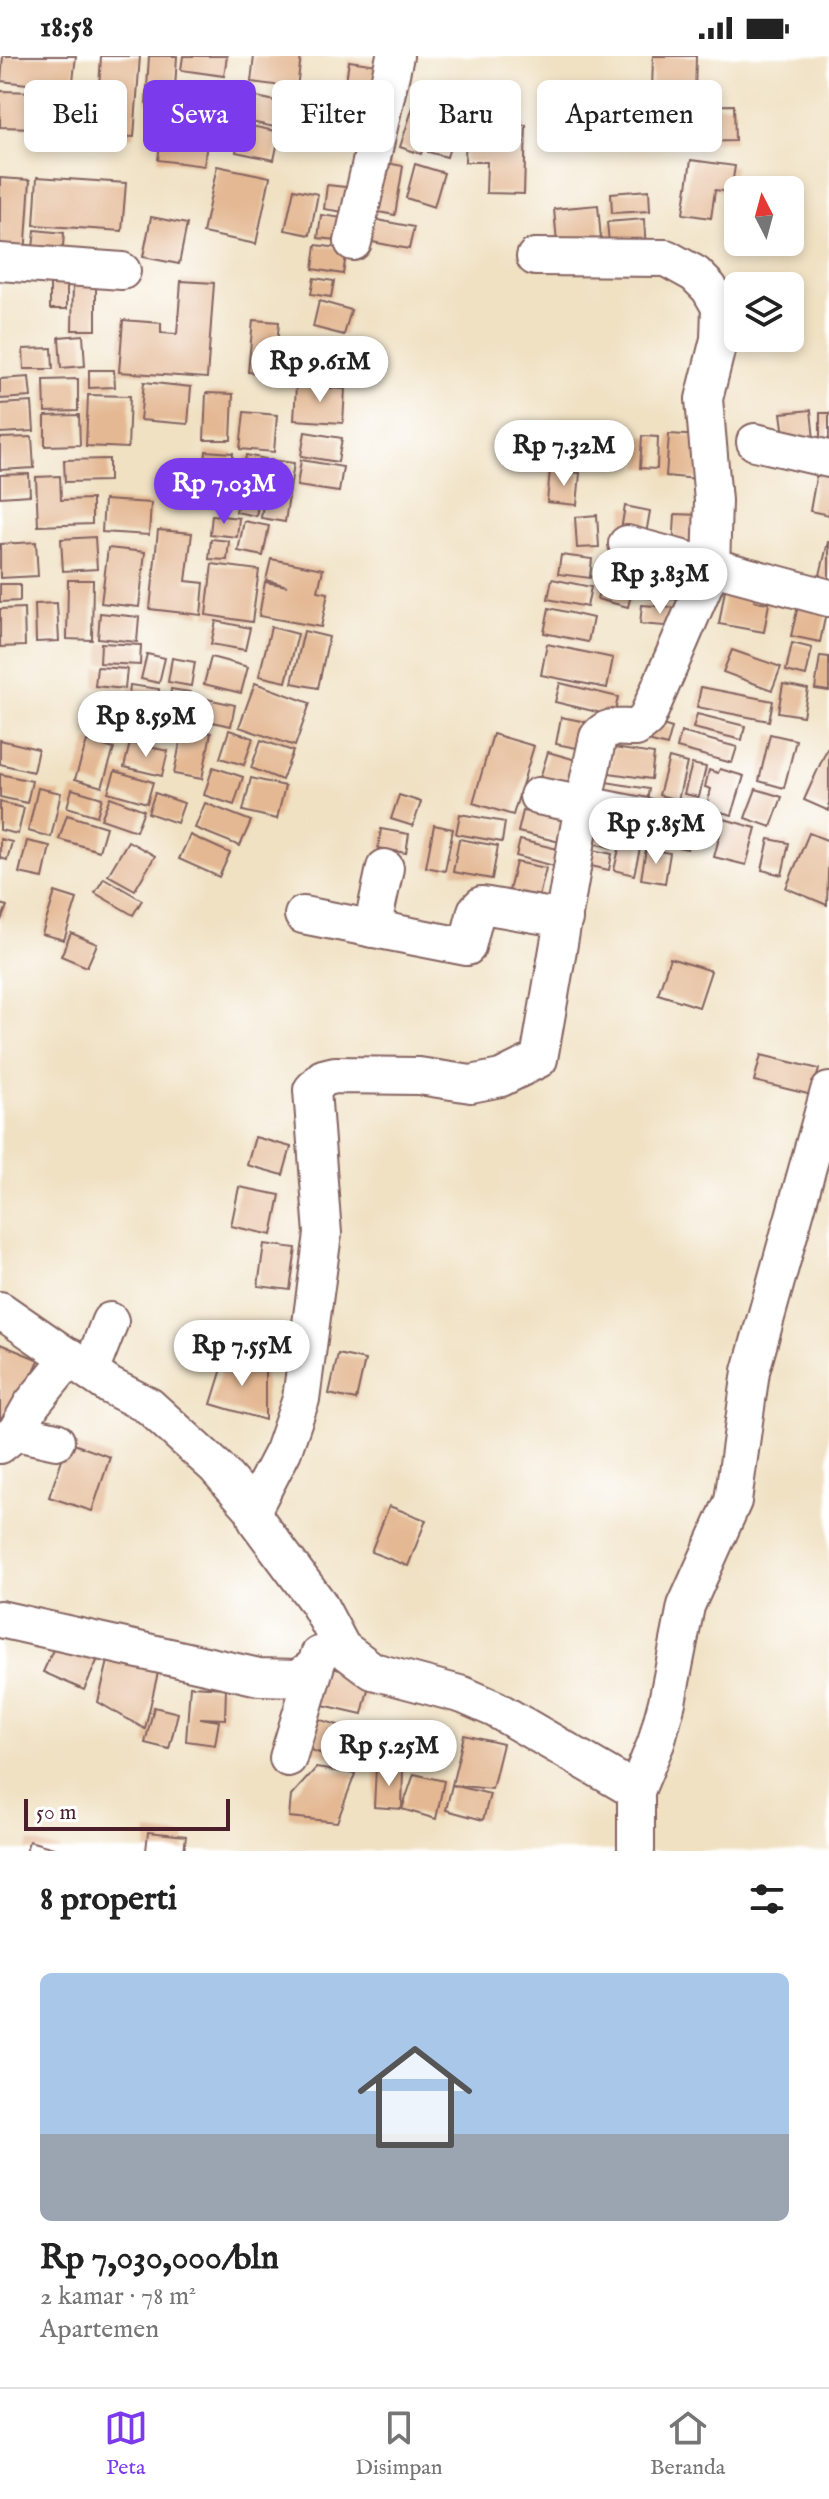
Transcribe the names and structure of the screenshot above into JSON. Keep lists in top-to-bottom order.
{
  "scale_bar": "50 m",
  "north": "top",
  "page": {
    "status": "18:58",
    "chip": [
      "Beli",
      "Sewa",
      "Filter",
      "Baru",
      "Apartemen"
    ],
    "price": [
      "Rp 9.61M",
      "Rp 7.32M",
      "Rp 7.03M",
      "Rp 3.83M",
      "Rp 8.59M",
      "Rp 5.85M",
      "Rp 7.55M",
      "Rp 5.25M"
    ],
    "scale": "50 m",
    "heading": "8 properti",
    "list": [
      {
        "name": "Rp 7,030,000/bln",
        "note": "2 kamar · 78 m² · Apartemen"
      }
    ],
    "tabs": ["Peta", "Disimpan", "Beranda"]
  }
}
